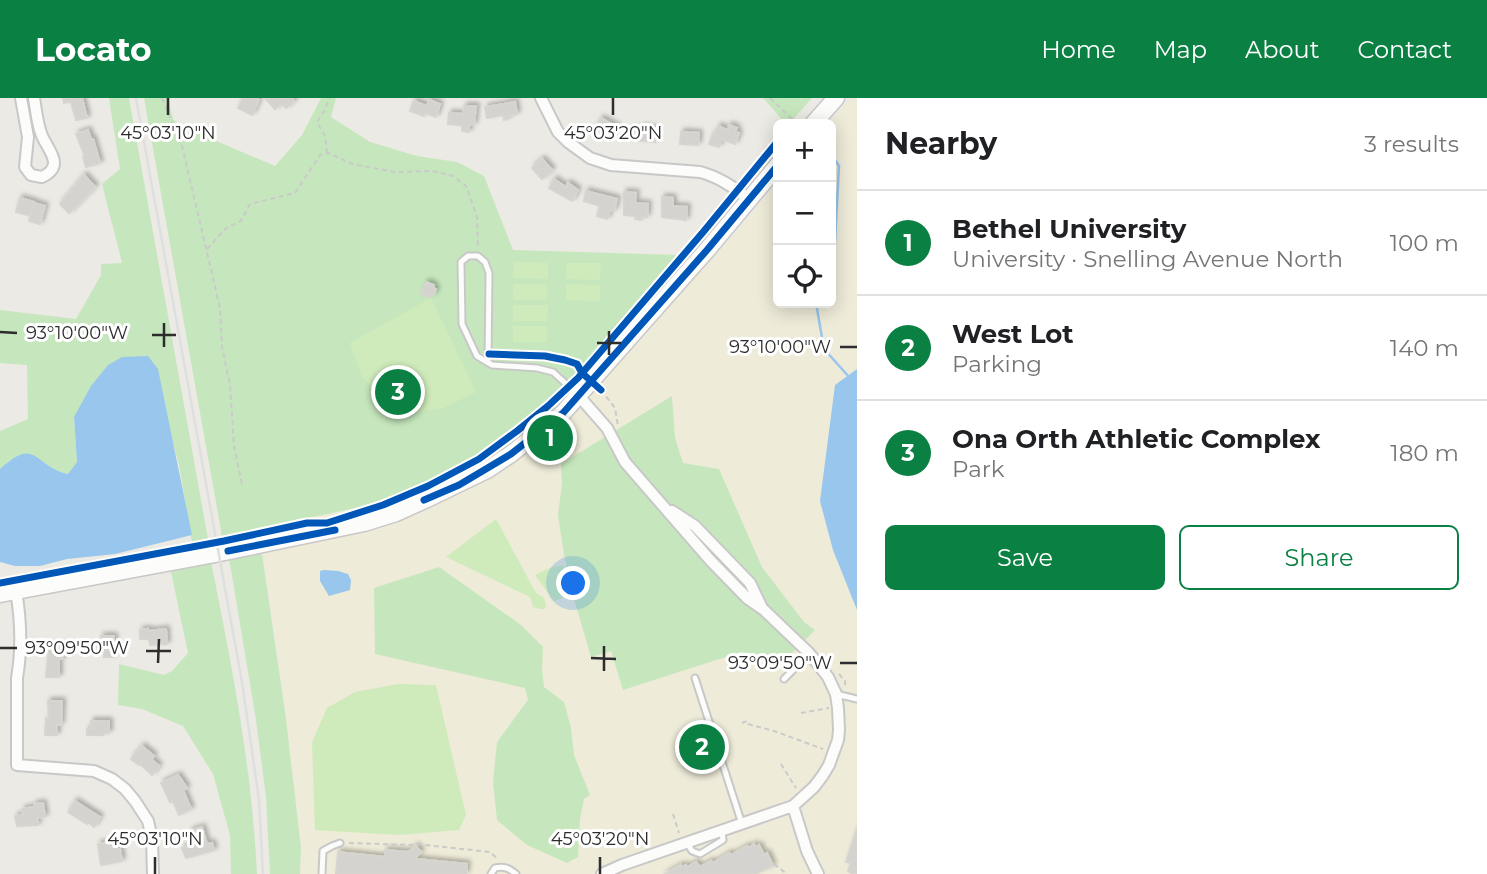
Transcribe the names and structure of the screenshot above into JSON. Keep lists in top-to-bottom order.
{
  "page": {
    "header": "Locato",
    "nav": [
      "Home",
      "Map",
      "About",
      "Contact"
    ],
    "heading": ["Nearby", "3 results"],
    "map_buttons": ["+", "−"],
    "list": [
      {
        "mark": "1",
        "name": "Bethel University",
        "note": "University · Snelling Avenue North",
        "value": "100 m"
      },
      {
        "mark": "2",
        "name": "West Lot",
        "note": "Parking",
        "value": "140 m"
      },
      {
        "mark": "3",
        "name": "Ona Orth Athletic Complex",
        "note": "Park",
        "value": "180 m"
      }
    ],
    "pins": ["3", "1", "2"],
    "buttons": ["Save", "Share"]
  },
  "coordinates": [
    "45°03'10\"N",
    "45°03'20\"N",
    "93°10'00\"W",
    "93°09'50\"W"
  ]
}
